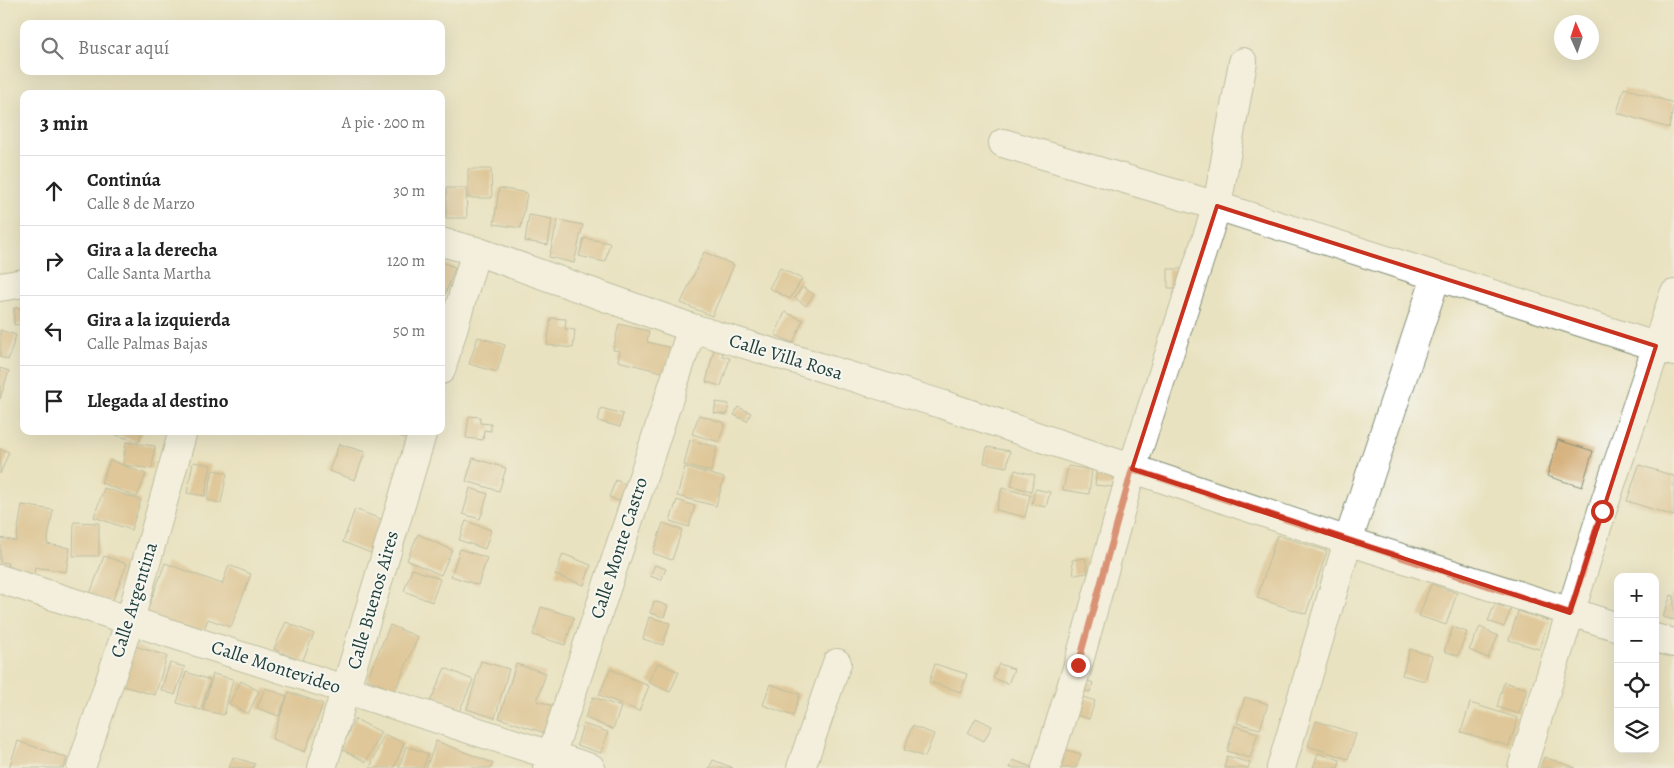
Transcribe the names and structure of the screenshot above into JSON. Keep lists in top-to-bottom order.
{
  "streets": {
    "street": [
      "Calle Villa Rosa",
      "Calle Monte Castro",
      "Calle Argentina",
      "Calle Buenos Aires",
      "Calle Montevideo"
    ]
  },
  "crossings": [
    ["Calle Villa Rosa", "Calle Monte Castro"],
    ["Calle Monte Castro", "Calle Montevideo"],
    ["Calle Argentina", "Calle Montevideo"],
    ["Calle Buenos Aires", "Calle Montevideo"]
  ],
  "north": "top",
  "page": {
    "search": "Buscar aquí",
    "heading": ["3 min", "A pie · 200 m"],
    "list": [
      ["Continúa", "Calle 8 de Marzo", "30 m"],
      ["Gira a la derecha", "Calle Santa Martha", "120 m"],
      ["Gira a la izquierda", "Calle Palmas Bajas", "50 m"],
      "Llegada al destino"
    ],
    "map_buttons": ["+", "−"]
  }
}
